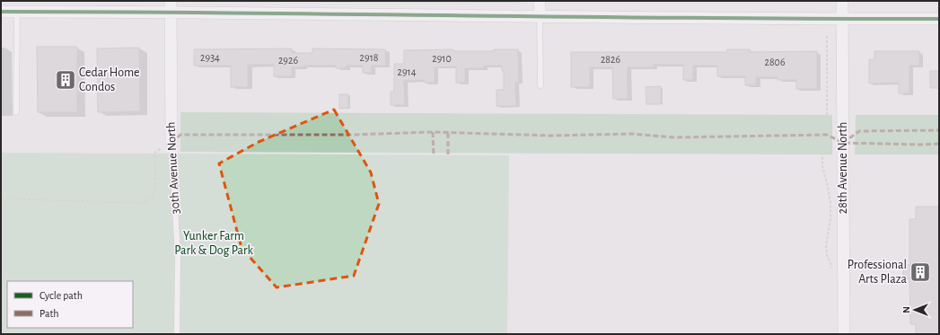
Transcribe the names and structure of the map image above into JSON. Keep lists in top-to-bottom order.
{
  "streets": {
    "street": ["30th Avenue North", "28th Avenue North"]
  },
  "parks": ["Yunker Farm Park & Dog Park"],
  "places": {
    "building": ["Cedar Home Condos", "Professional Arts Plaza"]
  },
  "house_numbers": [
    "2934",
    "2918",
    "2910",
    "2826",
    "2926",
    "2806",
    "2914"
  ],
  "legend": ["Cycle path", "Path"],
  "north": "left"
}
